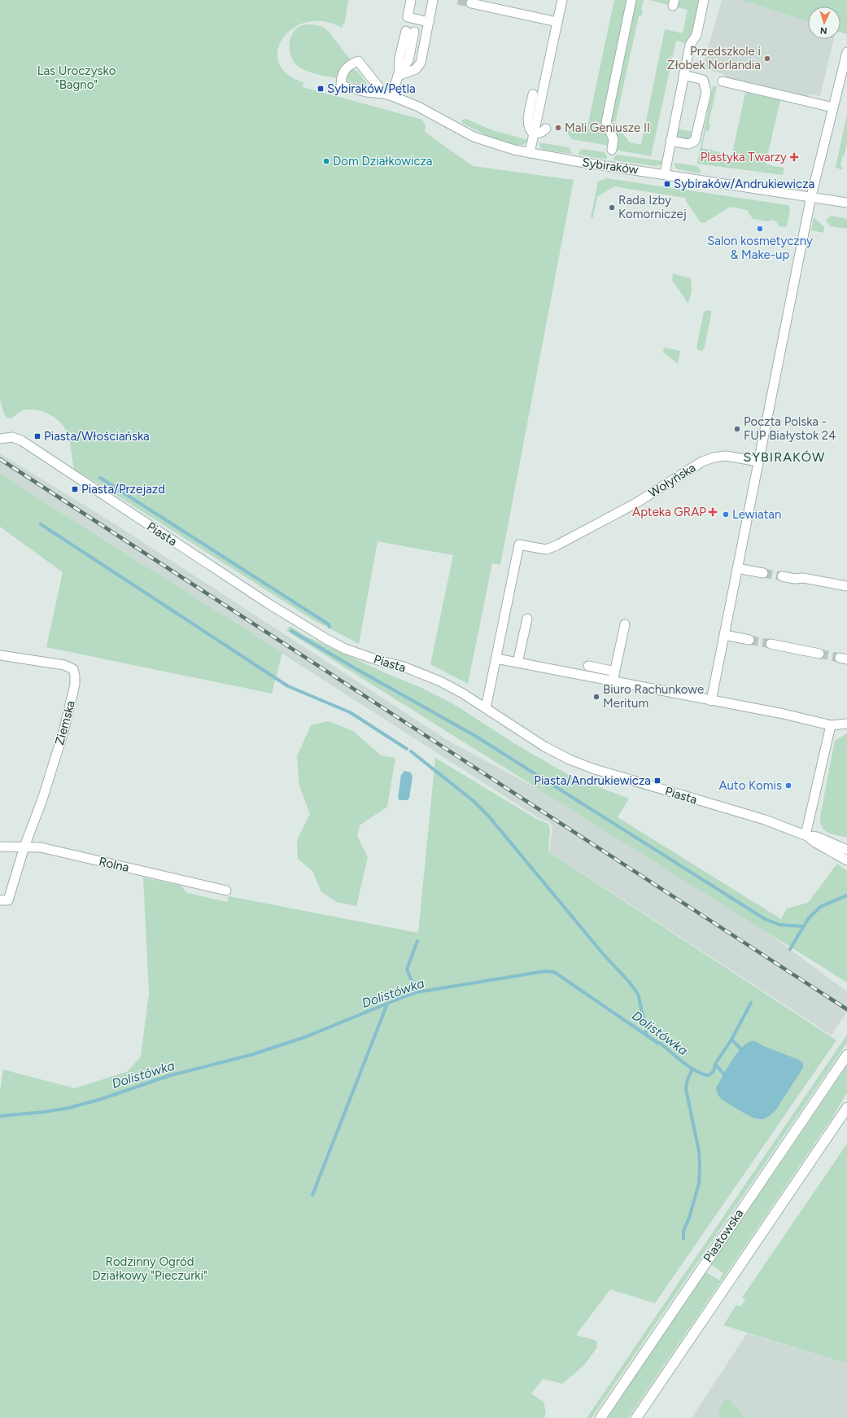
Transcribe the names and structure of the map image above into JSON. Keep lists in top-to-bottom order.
{
  "streets": {
    "main road": ["Piastowska"],
    "street": [
      "Sybiraków",
      "Wołyńska",
      "Piasta",
      "Ziemska",
      "Rolna"
    ]
  },
  "crossings": [
    ["Ziemska", "Rolna"]
  ],
  "districts": ["SYBIRAKÓW"],
  "water": ["Dolistówka"],
  "parks": ["Las Uroczysko \"Bagno\"", "Rodzinny Ogród Działkowy \"Pieczurki\""],
  "places": {
    "other": [
      "Przedszkole i Żłobek Norlandia",
      "Mali Geniusze II",
      "Dom Działkowicza",
      "Rada Izby Komorniczej",
      "Salon kosmetyczny & Make-up",
      "Poczta Polska - FUP Białystok 24",
      "Lewiatan",
      "Biuro Rachunkowe Meritum",
      "Auto Komis"
    ],
    "transit": [
      "Sybiraków/Pętla",
      "Sybiraków/Andrukiewicza",
      "Piasta/Włościańska",
      "Piasta/Przejazd",
      "Piasta/Andrukiewicza"
    ],
    "health": ["Plastyka Twarzy", "Apteka GRAP"]
  },
  "north": "bottom"
}
